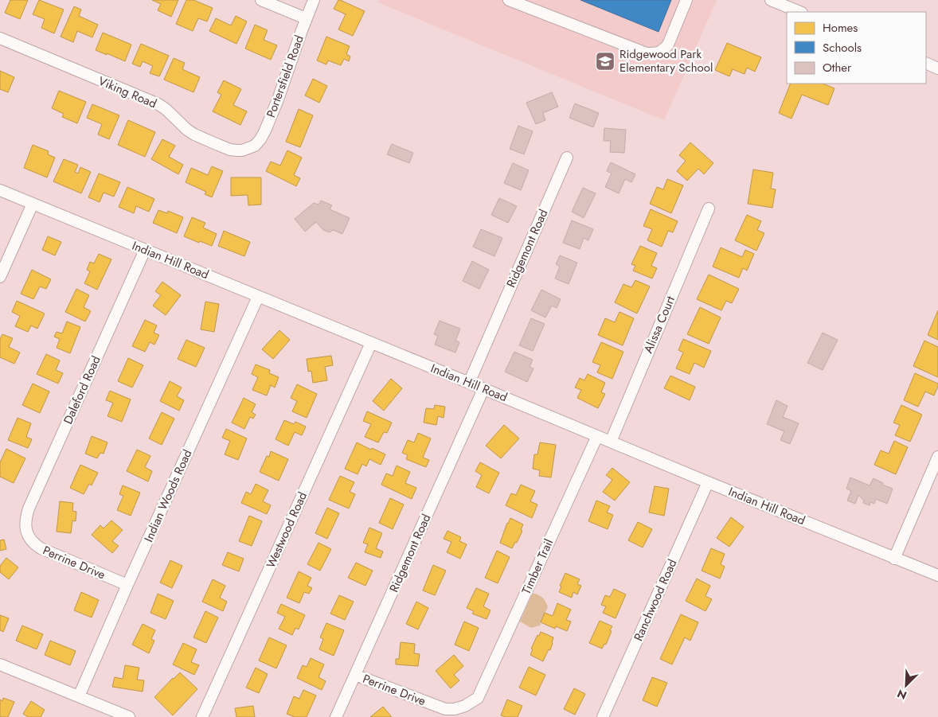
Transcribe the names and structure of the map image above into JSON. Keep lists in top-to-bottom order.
{
  "streets": {
    "street": [
      "Portersfield Road",
      "Viking Road",
      "Ridgemont Road",
      "Indian Hill Road",
      "Alissa Court",
      "Daleford Road",
      "Indian Woods Road",
      "Westwood Road",
      "Perrine Drive",
      "Timber Trail",
      "Ranchwood Road"
    ]
  },
  "crossings": [
    ["Portersfield Road", "Viking Road"],
    ["Ridgemont Road", "Indian Hill Road"],
    ["Ridgemont Road", "Perrine Drive"],
    ["Indian Hill Road", "Alissa Court"],
    ["Indian Hill Road", "Daleford Road"],
    ["Indian Hill Road", "Indian Woods Road"],
    ["Indian Hill Road", "Westwood Road"],
    ["Indian Hill Road", "Timber Trail"],
    ["Indian Hill Road", "Ranchwood Road"],
    ["Daleford Road", "Perrine Drive"],
    ["Indian Woods Road", "Perrine Drive"],
    ["Perrine Drive", "Timber Trail"]
  ],
  "places": {
    "school or university": ["Ridgewood Park Elementary School"]
  },
  "legend": ["Homes", "Schools", "Other"],
  "north": "bottom left"
}
